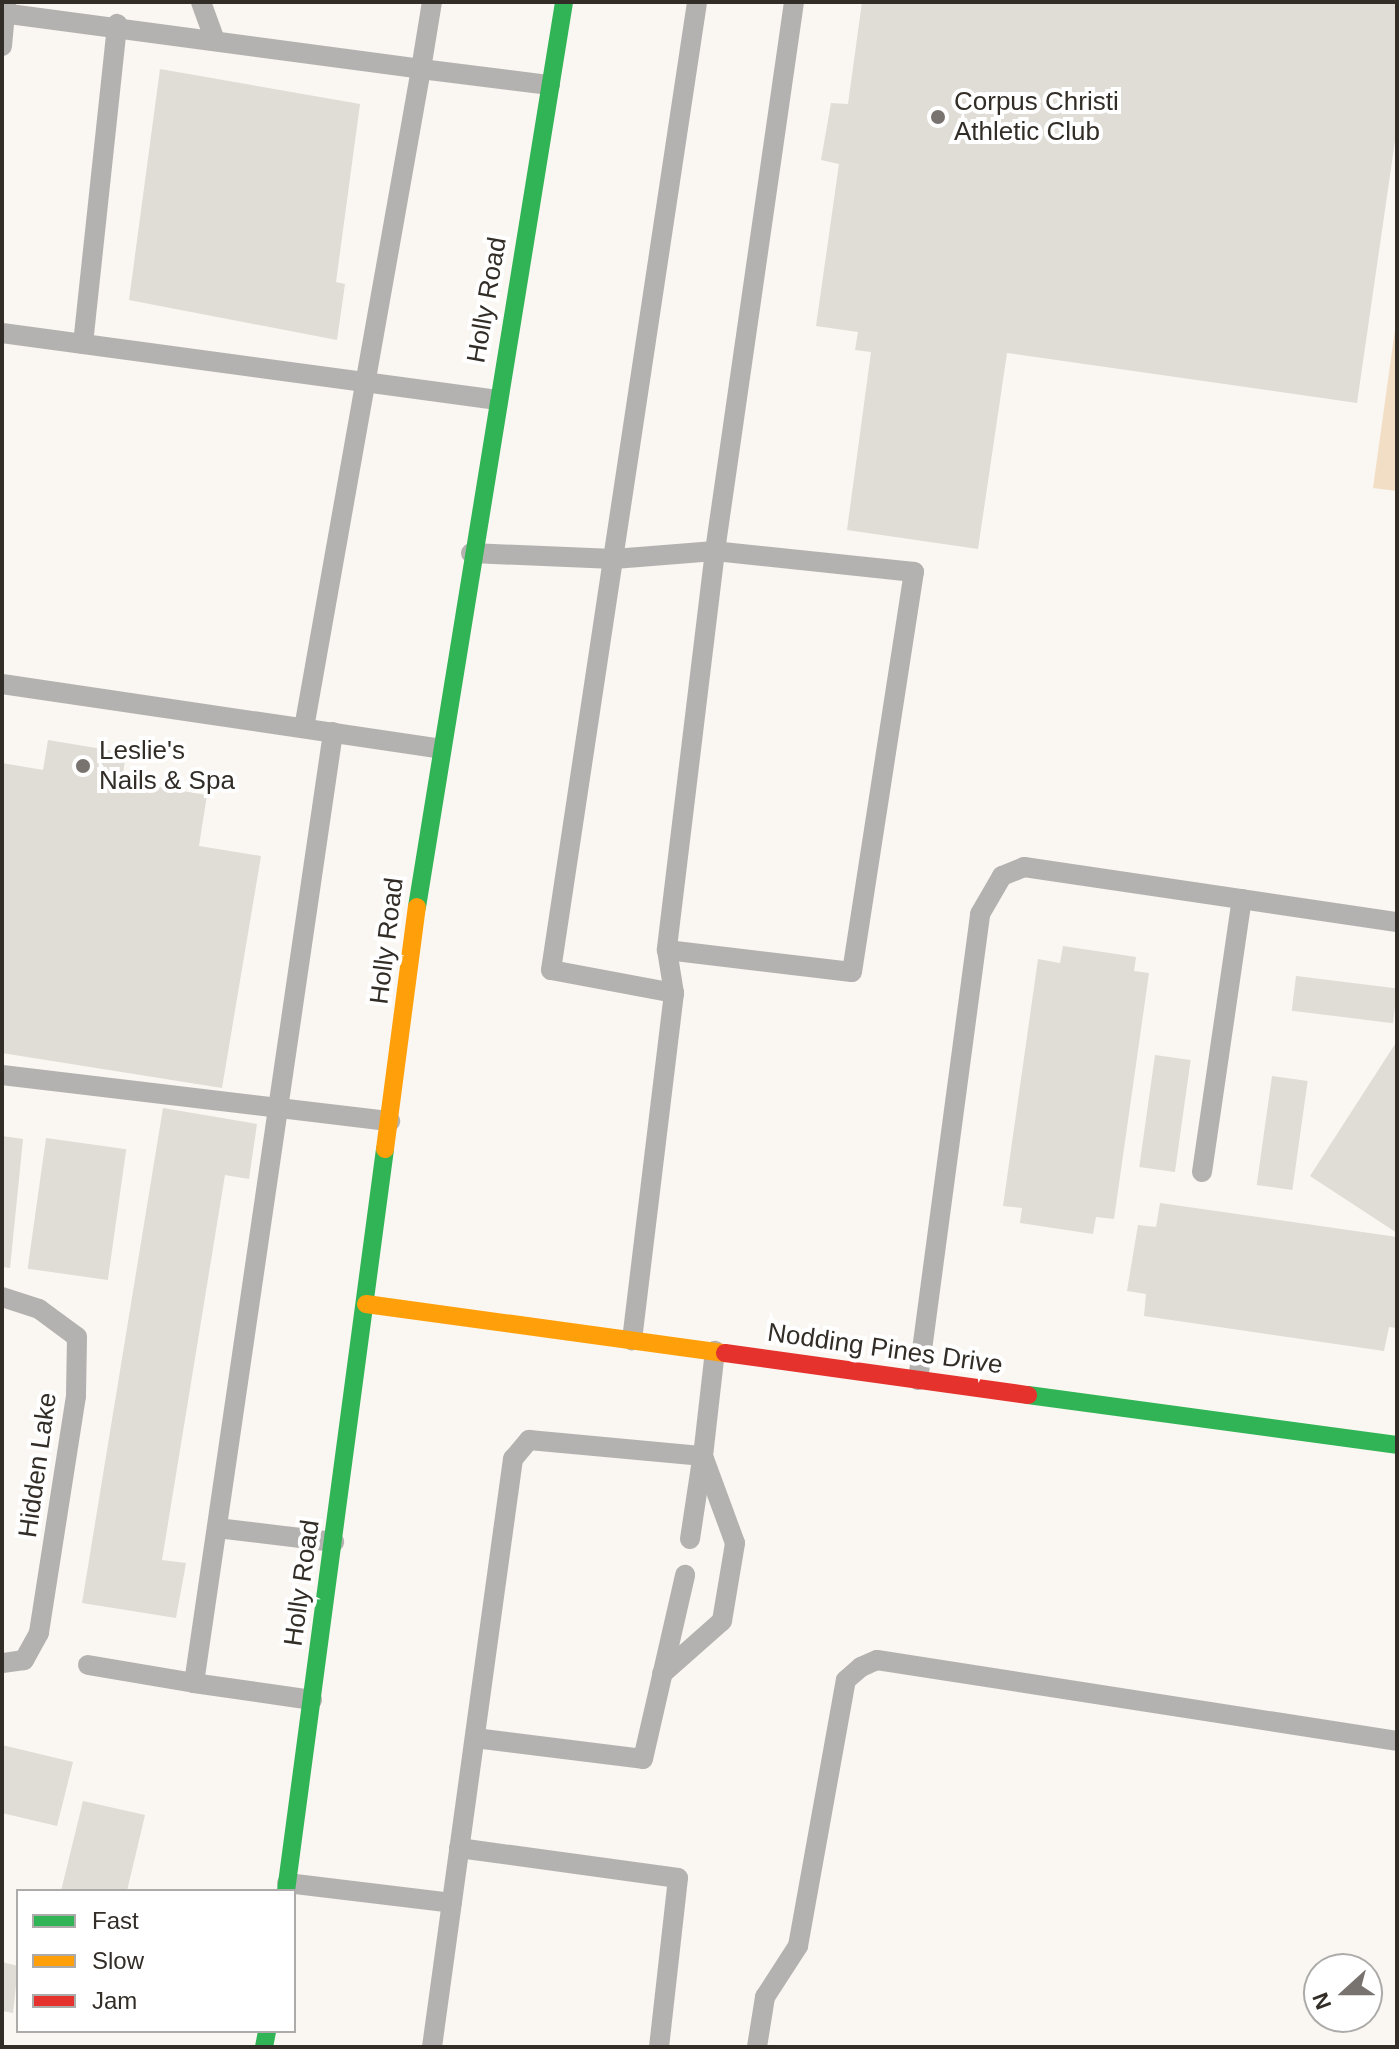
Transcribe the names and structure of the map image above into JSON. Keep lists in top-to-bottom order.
{
  "streets": {
    "main road": ["Holly Road", "Nodding Pines Drive"],
    "lane": ["Hidden Lake"]
  },
  "crossings": [
    ["Holly Road", "Nodding Pines Drive"]
  ],
  "places": ["Corpus Christi Athletic Club", "Leslie's Nails & Spa"],
  "legend": ["Fast", "Slow", "Jam"],
  "north": "left"
}
